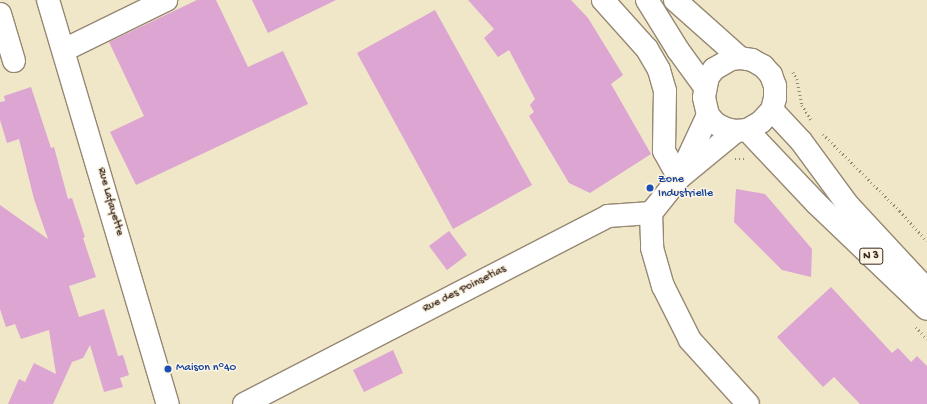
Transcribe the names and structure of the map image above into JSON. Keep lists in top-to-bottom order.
{
  "streets": {
    "street": ["Rue Lafayette", "N 3", "Rue des Poinsetias"]
  },
  "places": ["Zone Industrielle", "Maison n°40"]
}
